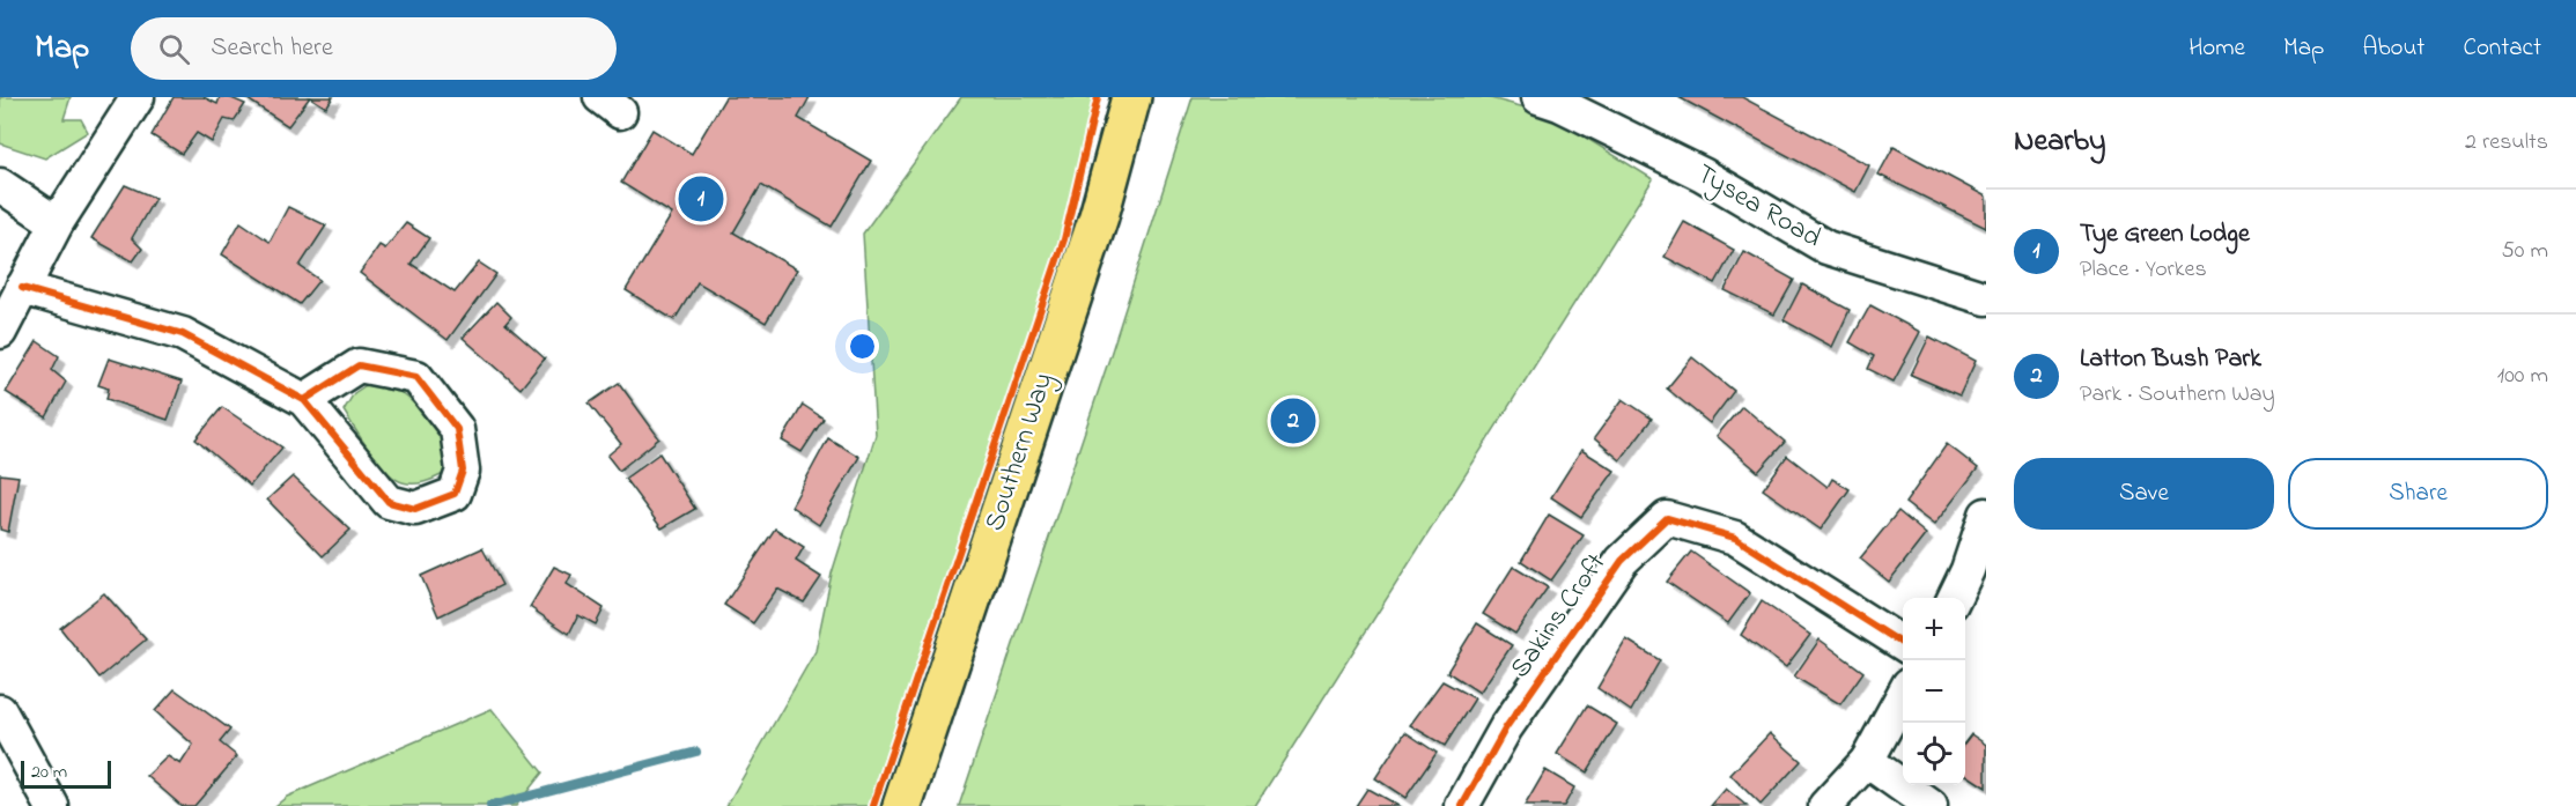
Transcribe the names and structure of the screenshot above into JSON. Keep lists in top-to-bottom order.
{
  "streets": {
    "main road": ["Southern Way"],
    "street": ["Tysea Road", "Sakins Croft"]
  },
  "scale_bar": "20 m",
  "page": {
    "header": "Map",
    "search": "Search here",
    "nav": [
      "Home",
      "Map",
      "About",
      "Contact"
    ],
    "heading": ["Nearby", "2 results"],
    "pins": ["1", "2"],
    "list": [
      {
        "mark": "1",
        "name": "Tye Green Lodge",
        "note": "Place · Yorkes",
        "value": "50 m"
      },
      {
        "mark": "2",
        "name": "Latton Bush Park",
        "note": "Park · Southern Way",
        "value": "100 m"
      }
    ],
    "buttons": ["Save", "Share"],
    "map_buttons": ["+", "−"],
    "scale": "20 m"
  }
}
